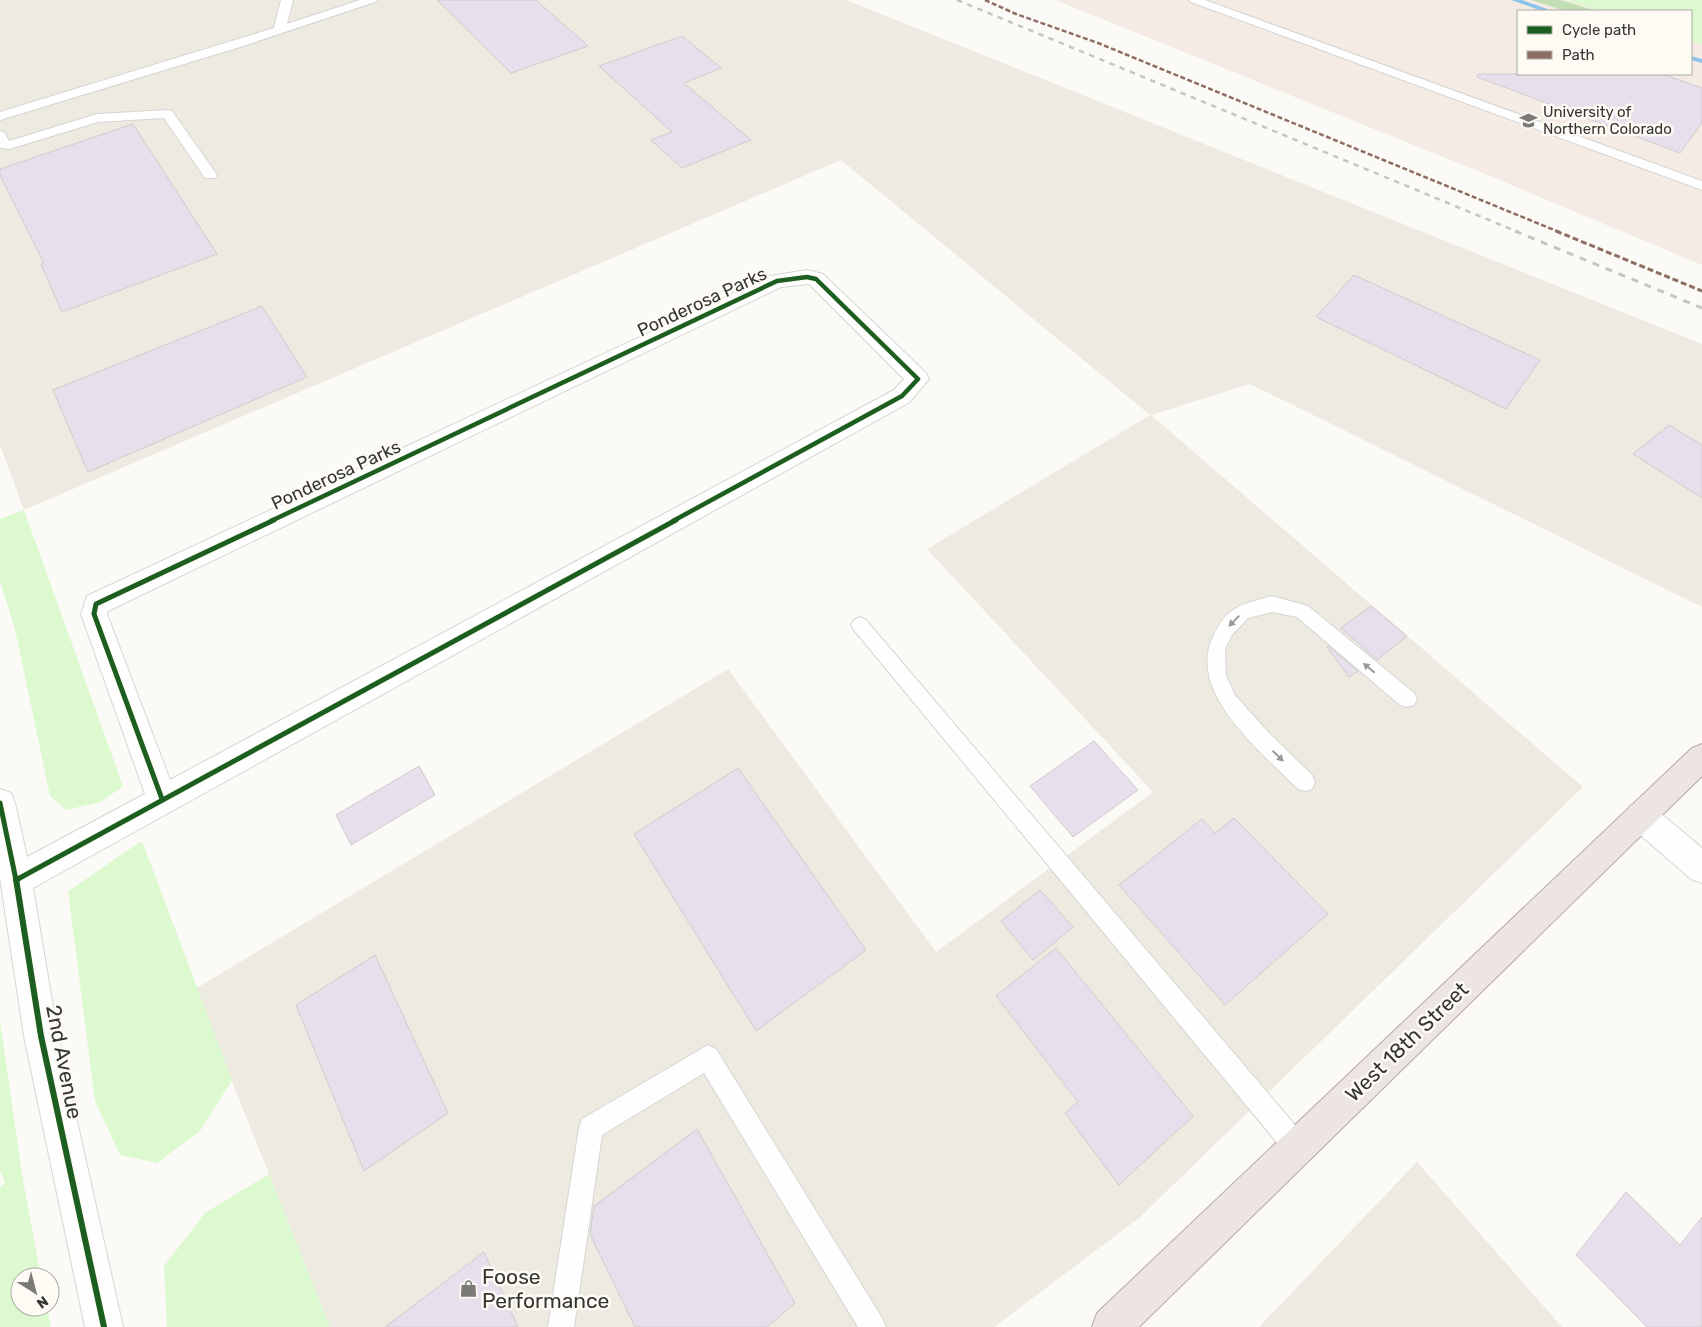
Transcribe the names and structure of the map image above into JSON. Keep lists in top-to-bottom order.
{
  "streets": {
    "main road": ["West 18th Street"],
    "street": ["Ponderosa Parks", "2nd Avenue"]
  },
  "crossings": [
    ["Ponderosa Parks", "2nd Avenue"]
  ],
  "places": {
    "school or university": ["University of Northern Colorado"],
    "shop": ["Foose Performance"]
  },
  "legend": ["Cycle path", "Path"],
  "north": "bottom right"
}
